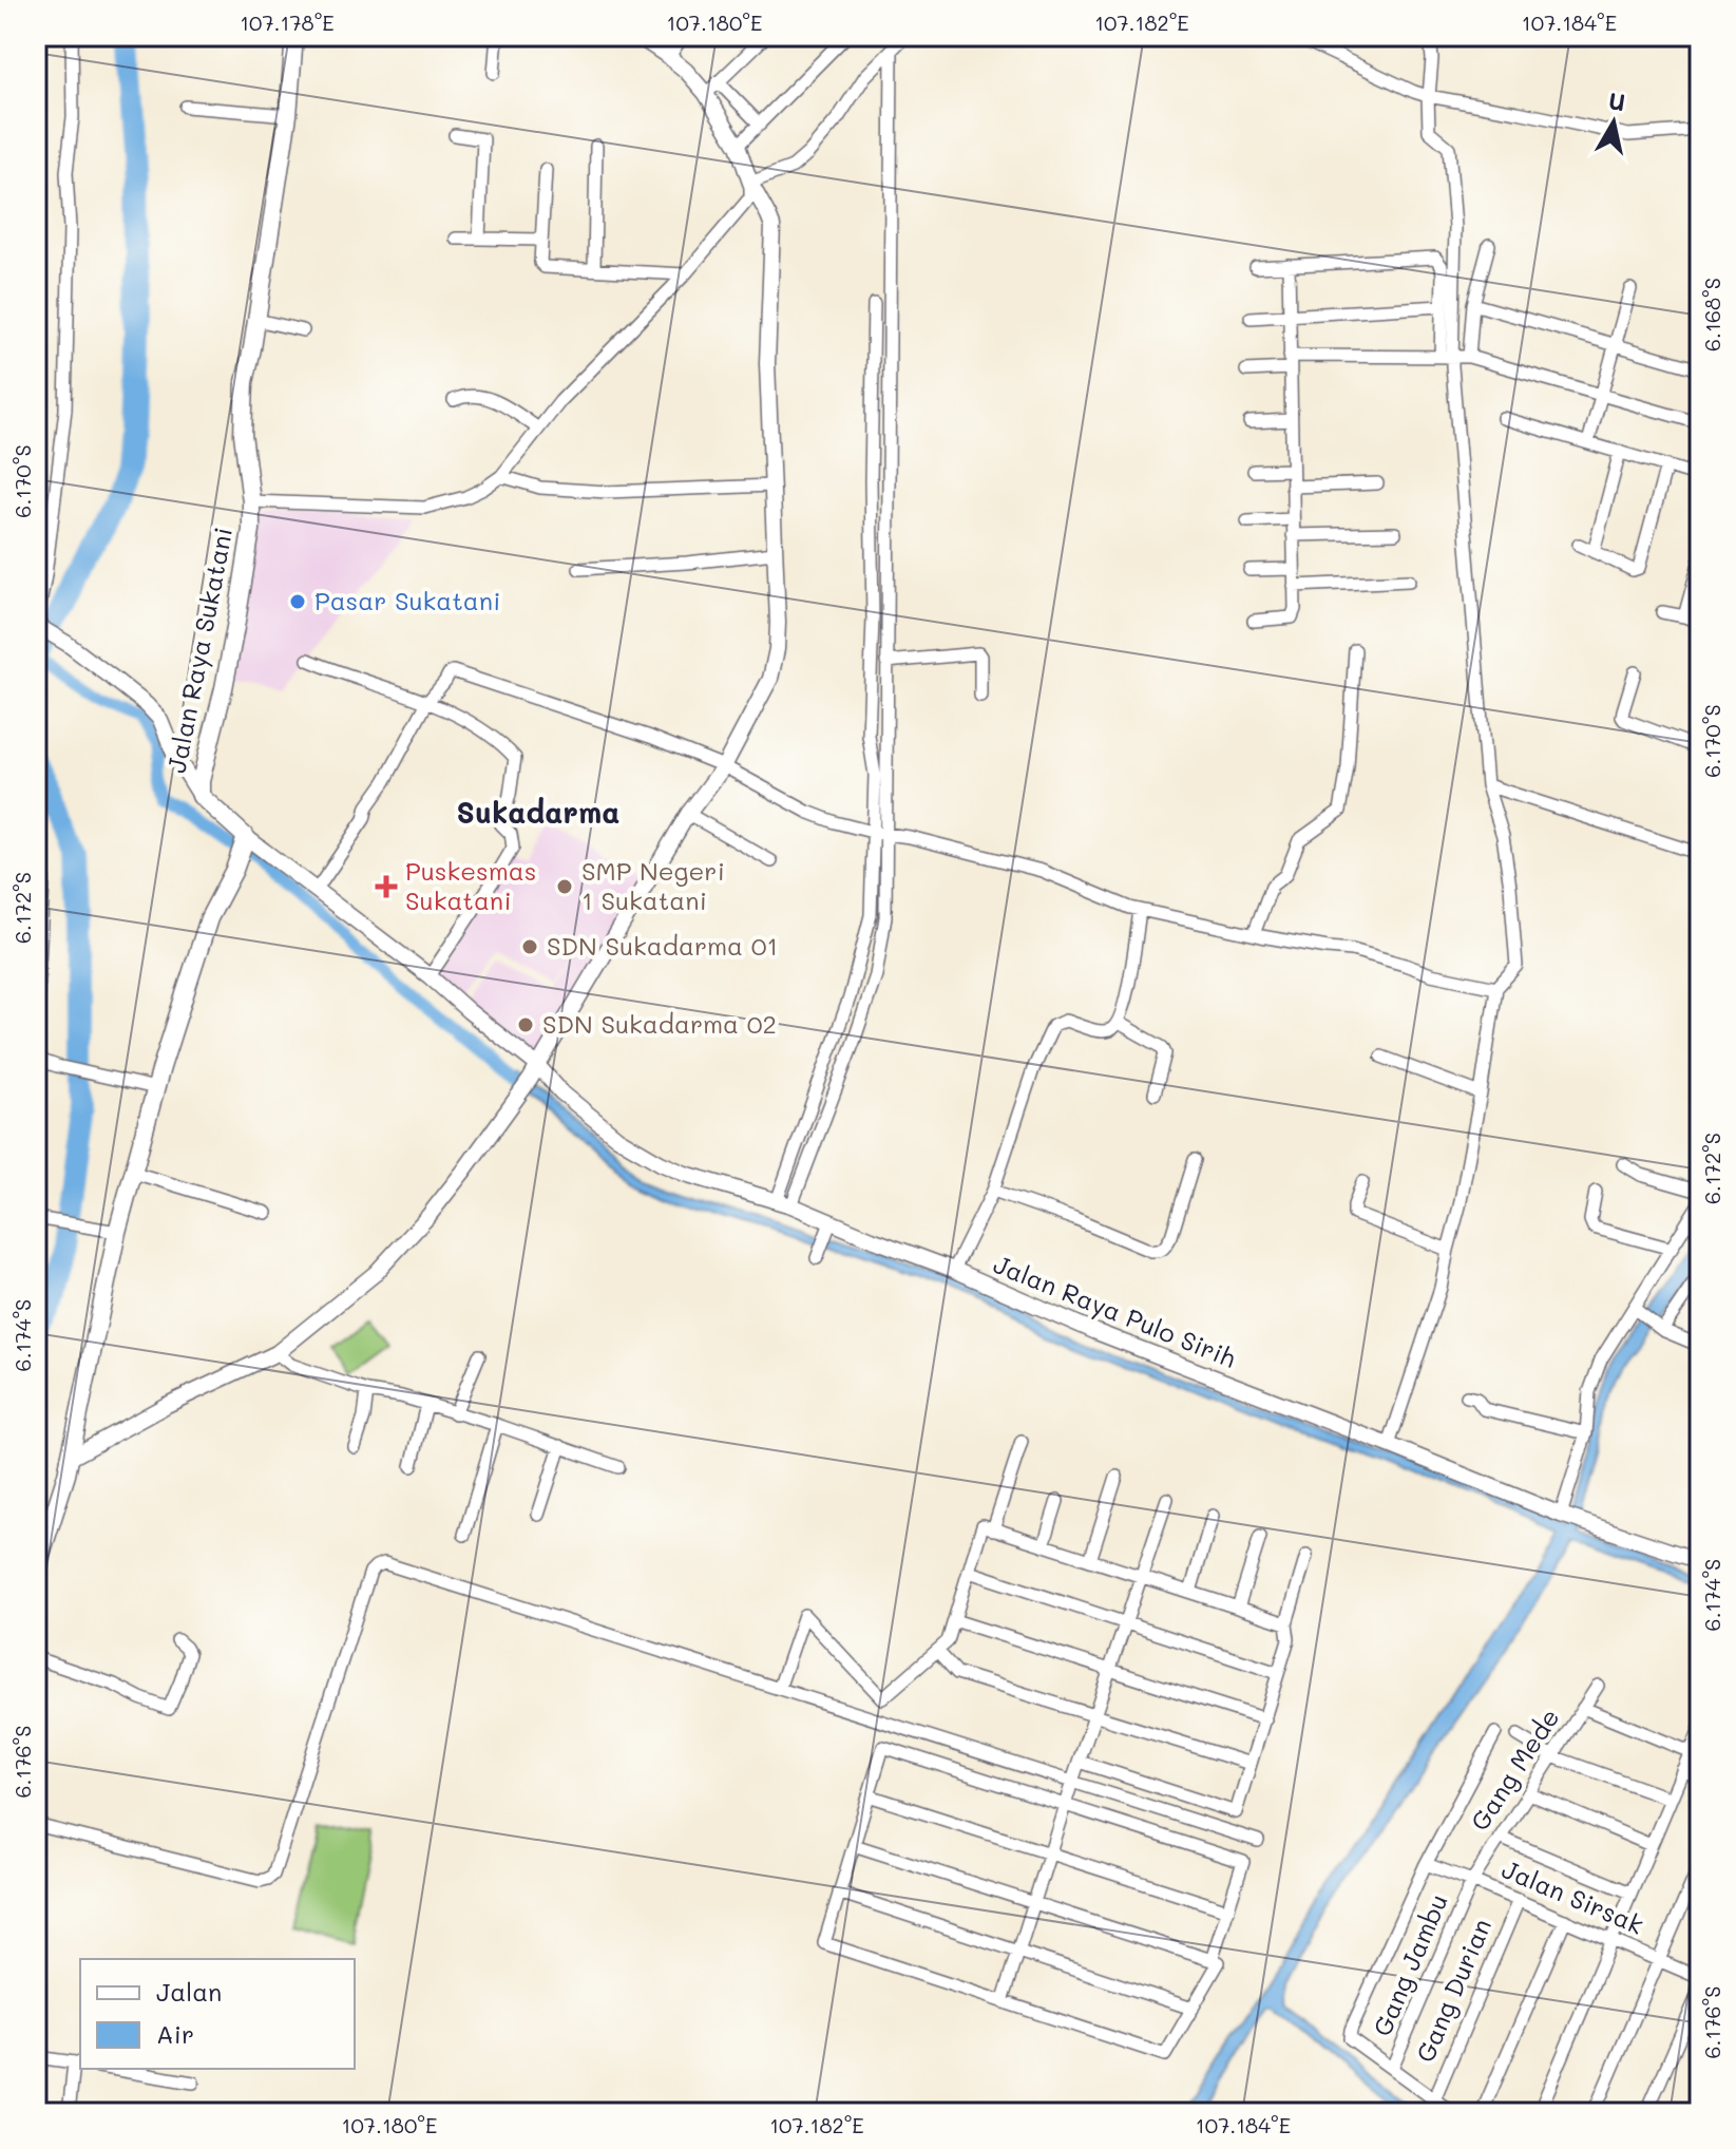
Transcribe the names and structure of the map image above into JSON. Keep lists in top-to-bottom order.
{
  "streets": {
    "main road": ["Jalan Raya Sukatani"],
    "street": [
      "Jalan Raya Pulo Sirih",
      "Gang Mede",
      "Jalan Sirsak",
      "Gang Jambu",
      "Gang Durian"
    ]
  },
  "crossings": [
    ["Jalan Raya Sukatani", "Jalan Raya Pulo Sirih"],
    ["Gang Mede", "Jalan Sirsak"],
    ["Gang Mede", "Gang Jambu"],
    ["Jalan Sirsak", "Gang Jambu"],
    ["Jalan Sirsak", "Gang Durian"]
  ],
  "districts": ["Sukadarma"],
  "places": {
    "other": [
      "Pasar Sukatani",
      "SMP Negeri 1 Sukatani",
      "SDN Sukadarma 01",
      "SDN Sukadarma 02"
    ],
    "health": ["Puskesmas Sukatani"]
  },
  "legend": ["Jalan", "Air"],
  "north": "top",
  "coordinates": [
    "107.178°E",
    "107.180°E",
    "107.182°E",
    "107.184°E",
    "6.168°S",
    "6.170°S",
    "6.172°S",
    "6.174°S",
    "6.176°S"
  ]
}
